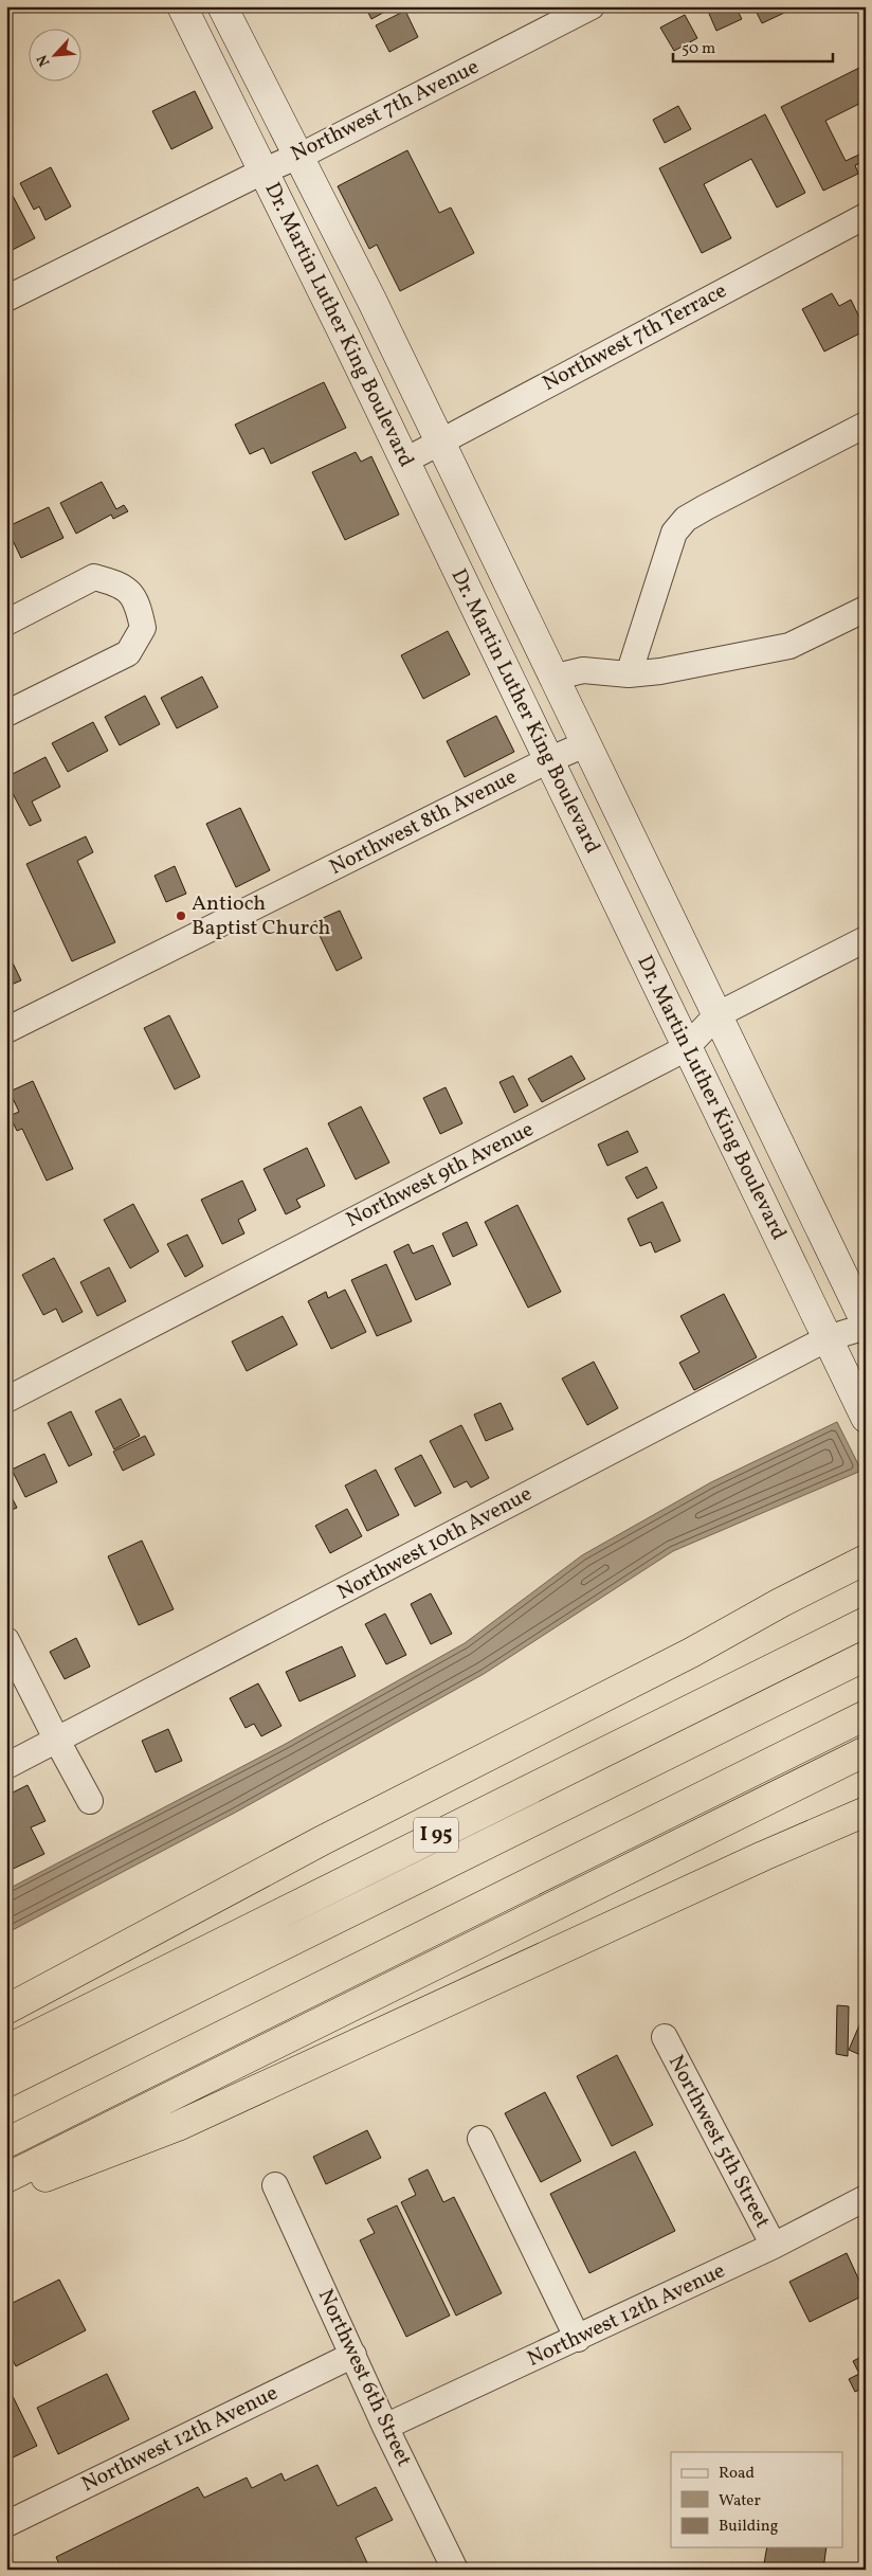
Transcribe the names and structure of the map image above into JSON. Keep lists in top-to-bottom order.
{
  "streets": {
    "highway": ["I 95"],
    "main road": ["Dr. Martin Luther King Boulevard"],
    "street": [
      "Northwest 7th Avenue",
      "Northwest 7th Terrace",
      "Northwest 8th Avenue",
      "Northwest 9th Avenue",
      "Northwest 10th Avenue",
      "Northwest 5th Street",
      "Northwest 12th Avenue",
      "Northwest 6th Street"
    ]
  },
  "crossings": [
    ["Northwest 7th Avenue", "Dr. Martin Luther King Boulevard"],
    ["Dr. Martin Luther King Boulevard", "Northwest 7th Terrace"],
    ["Dr. Martin Luther King Boulevard", "Northwest 8th Avenue"],
    ["Dr. Martin Luther King Boulevard", "Northwest 9th Avenue"],
    ["Dr. Martin Luther King Boulevard", "Northwest 10th Avenue"],
    ["Northwest 5th Street", "Northwest 12th Avenue"],
    ["Northwest 12th Avenue", "Northwest 6th Street"]
  ],
  "places": ["Antioch Baptist Church"],
  "legend": ["Road", "Water", "Building"],
  "scale_bar": "50 m",
  "north": "bottom left"
}
